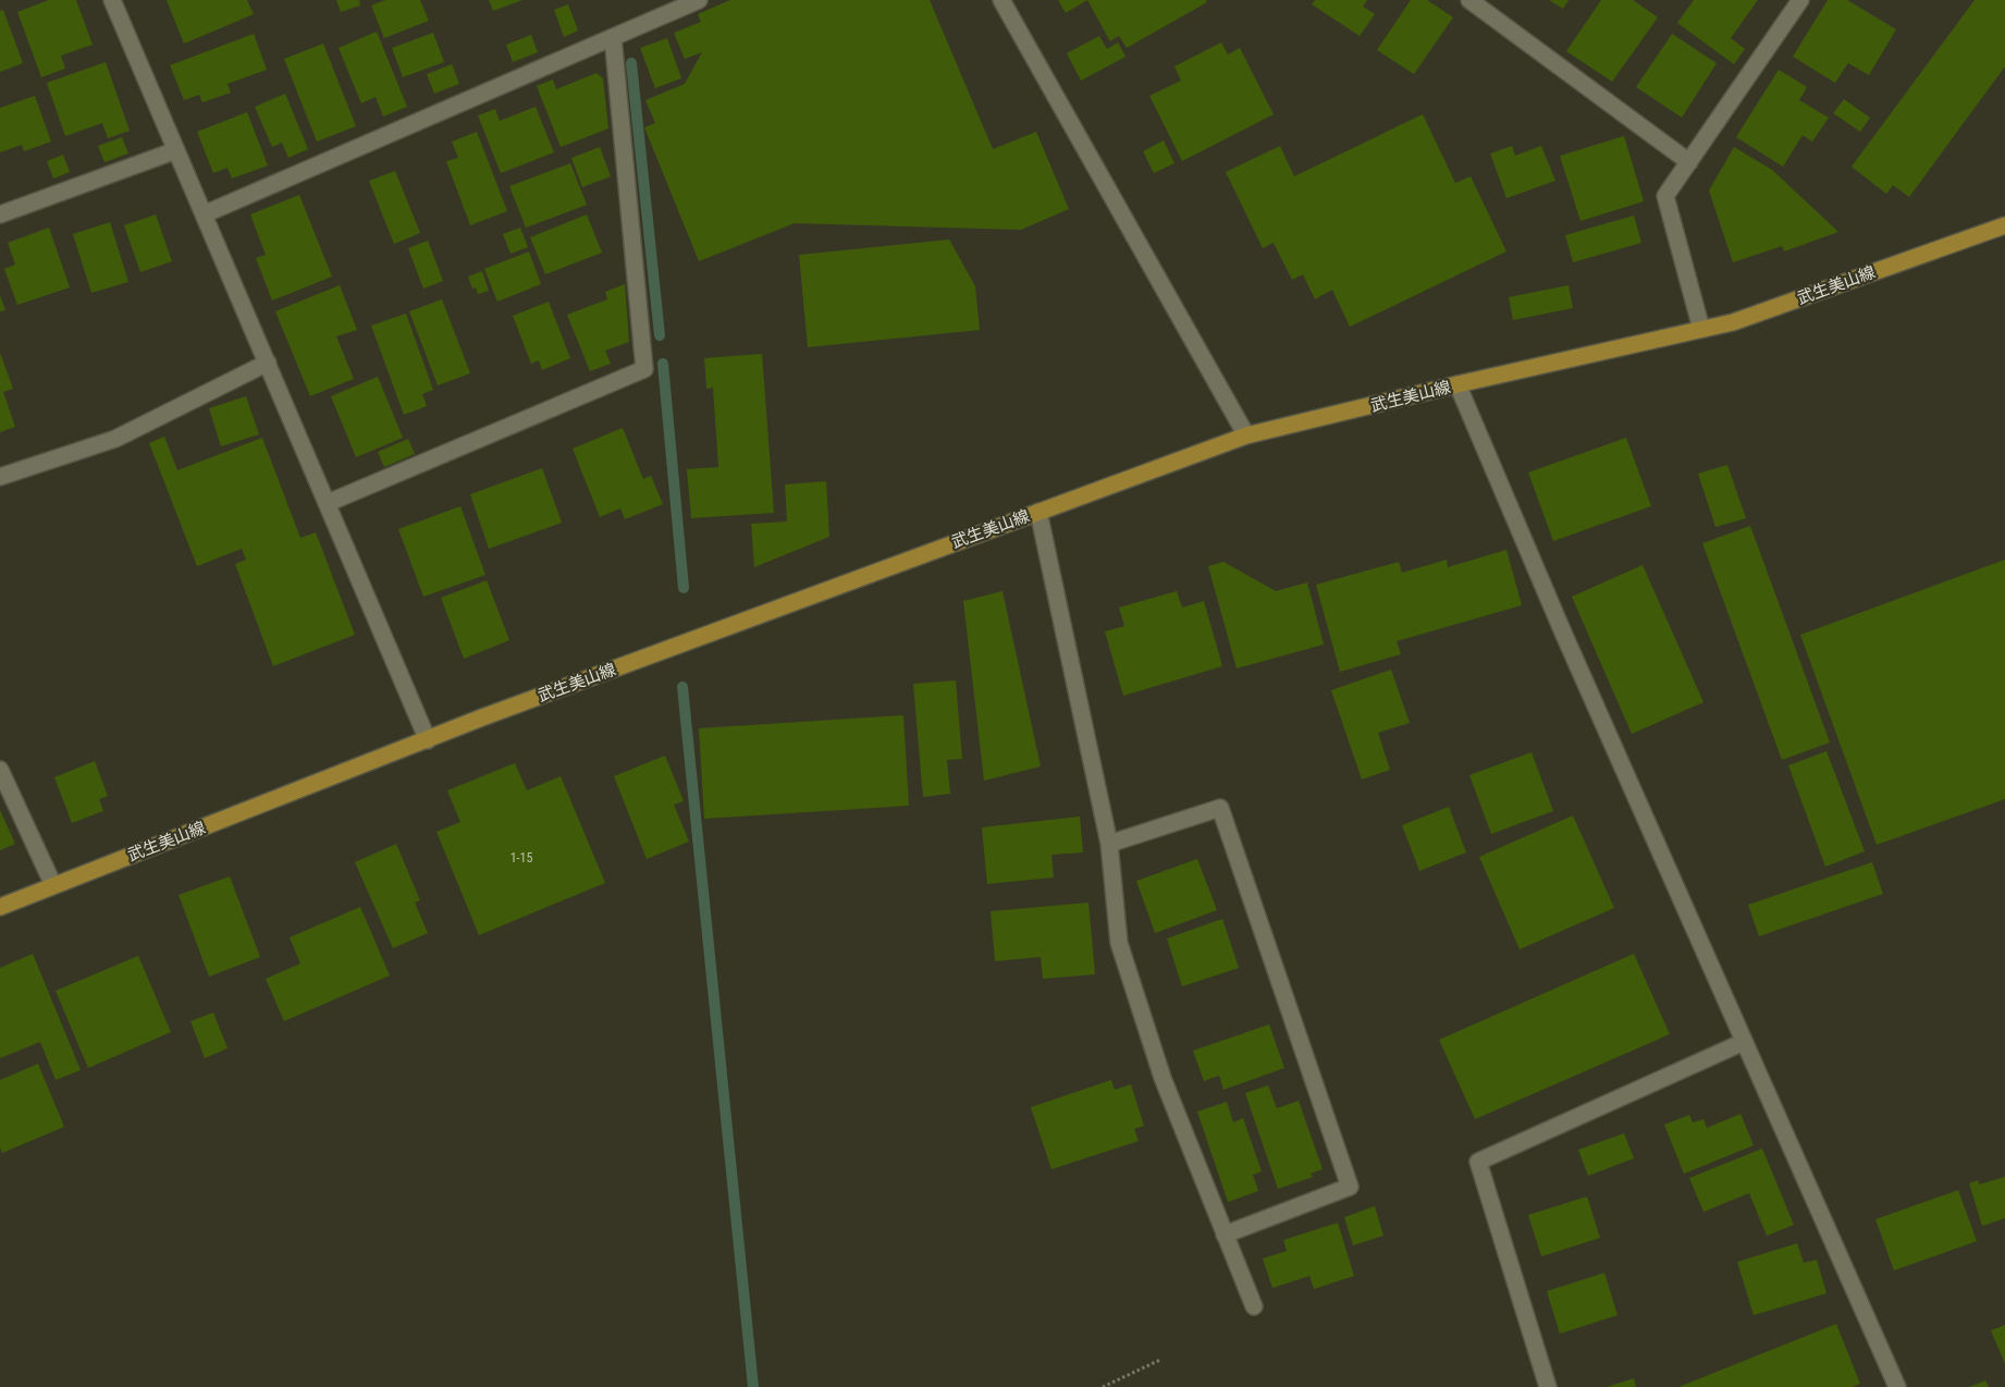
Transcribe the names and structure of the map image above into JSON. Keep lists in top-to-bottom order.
{
  "streets": {
    "main road": ["武生美山線"]
  },
  "house_numbers": ["1-15"]
}
